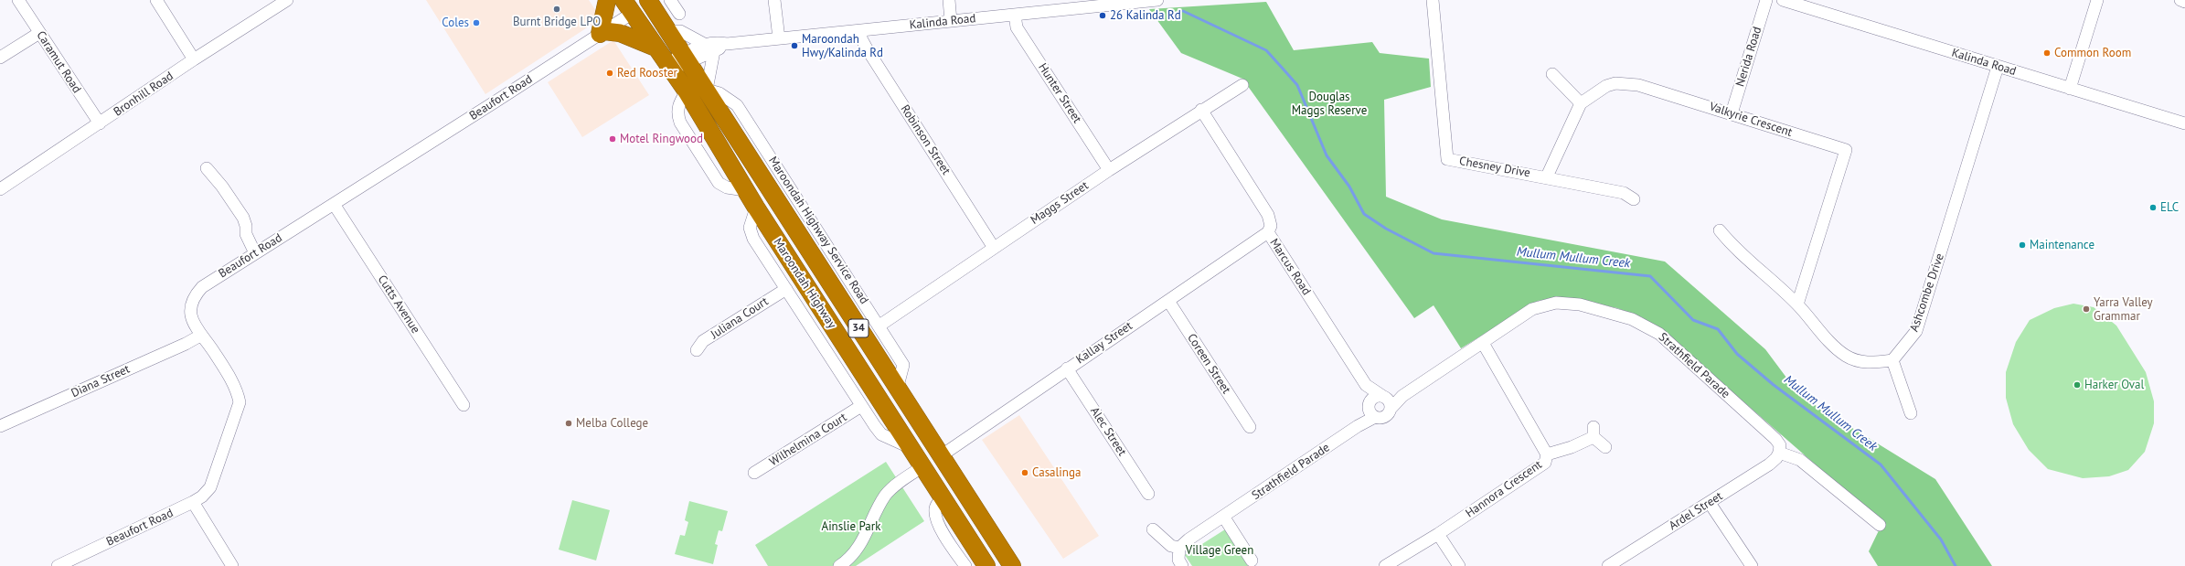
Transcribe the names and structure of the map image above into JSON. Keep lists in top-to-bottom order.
{
  "streets": {
    "highway": ["Maroondah Highway", "34"],
    "street": [
      "Kalinda Road",
      "Nerida Road",
      "Caramut Road",
      "Hunter Street",
      "Bronhill Road",
      "Beaufort Road",
      "Valkyrie Crescent",
      "Robinson Street",
      "Chesney Drive",
      "Maggs Street",
      "Maroondah Highway Service Road",
      "Marcus Road",
      "Ashcombe Drive",
      "Cutts Avenue",
      "Juliana Court",
      "Kallay Street",
      "Coreen Street",
      "Strathfield Parade",
      "Diana Street",
      "Alec Street",
      "Wilhelmina Court",
      "Hannora Crescent",
      "Ardel Street"
    ]
  },
  "crossings": [
    ["Kalinda Road", "Hunter Street"],
    ["Kalinda Road", "Robinson Street"],
    ["Kalinda Road", "Maroondah Highway"],
    ["Kalinda Road", "Ashcombe Drive"],
    ["Nerida Road", "Valkyrie Crescent"],
    ["Caramut Road", "Bronhill Road"],
    ["Hunter Street", "Maggs Street"],
    ["Beaufort Road", "Maroondah Highway"],
    ["Beaufort Road", "Cutts Avenue"],
    ["Beaufort Road", "Diana Street"],
    ["Robinson Street", "Maggs Street"],
    ["Maggs Street", "Maroondah Highway Service Road"],
    ["Maggs Street", "Marcus Road"],
    ["Maroondah Highway Service Road", "Maroondah Highway"],
    ["Marcus Road", "Kallay Street"],
    ["Marcus Road", "Strathfield Parade"],
    ["Maroondah Highway", "Kallay Street"],
    ["Kallay Street", "Coreen Street"],
    ["Kallay Street", "Alec Street"],
    ["Strathfield Parade", "Hannora Crescent"],
    ["Strathfield Parade", "Ardel Street"]
  ],
  "water": ["Mullum Mullum Creek"],
  "parks": ["Douglas Maggs Reserve", "Ainslie Park", "Village Green"],
  "places": [
    "Burnt Bridge LPO",
    "26 Kalinda Rd",
    "Coles",
    "Maroondah Hwy/Kalinda Rd",
    "Common Room",
    "Red Rooster",
    "Motel Ringwood",
    "ELC",
    "Maintenance",
    "Yarra Valley Grammar",
    "Harker Oval",
    "Melba College",
    "Casalinga"
  ]
}
